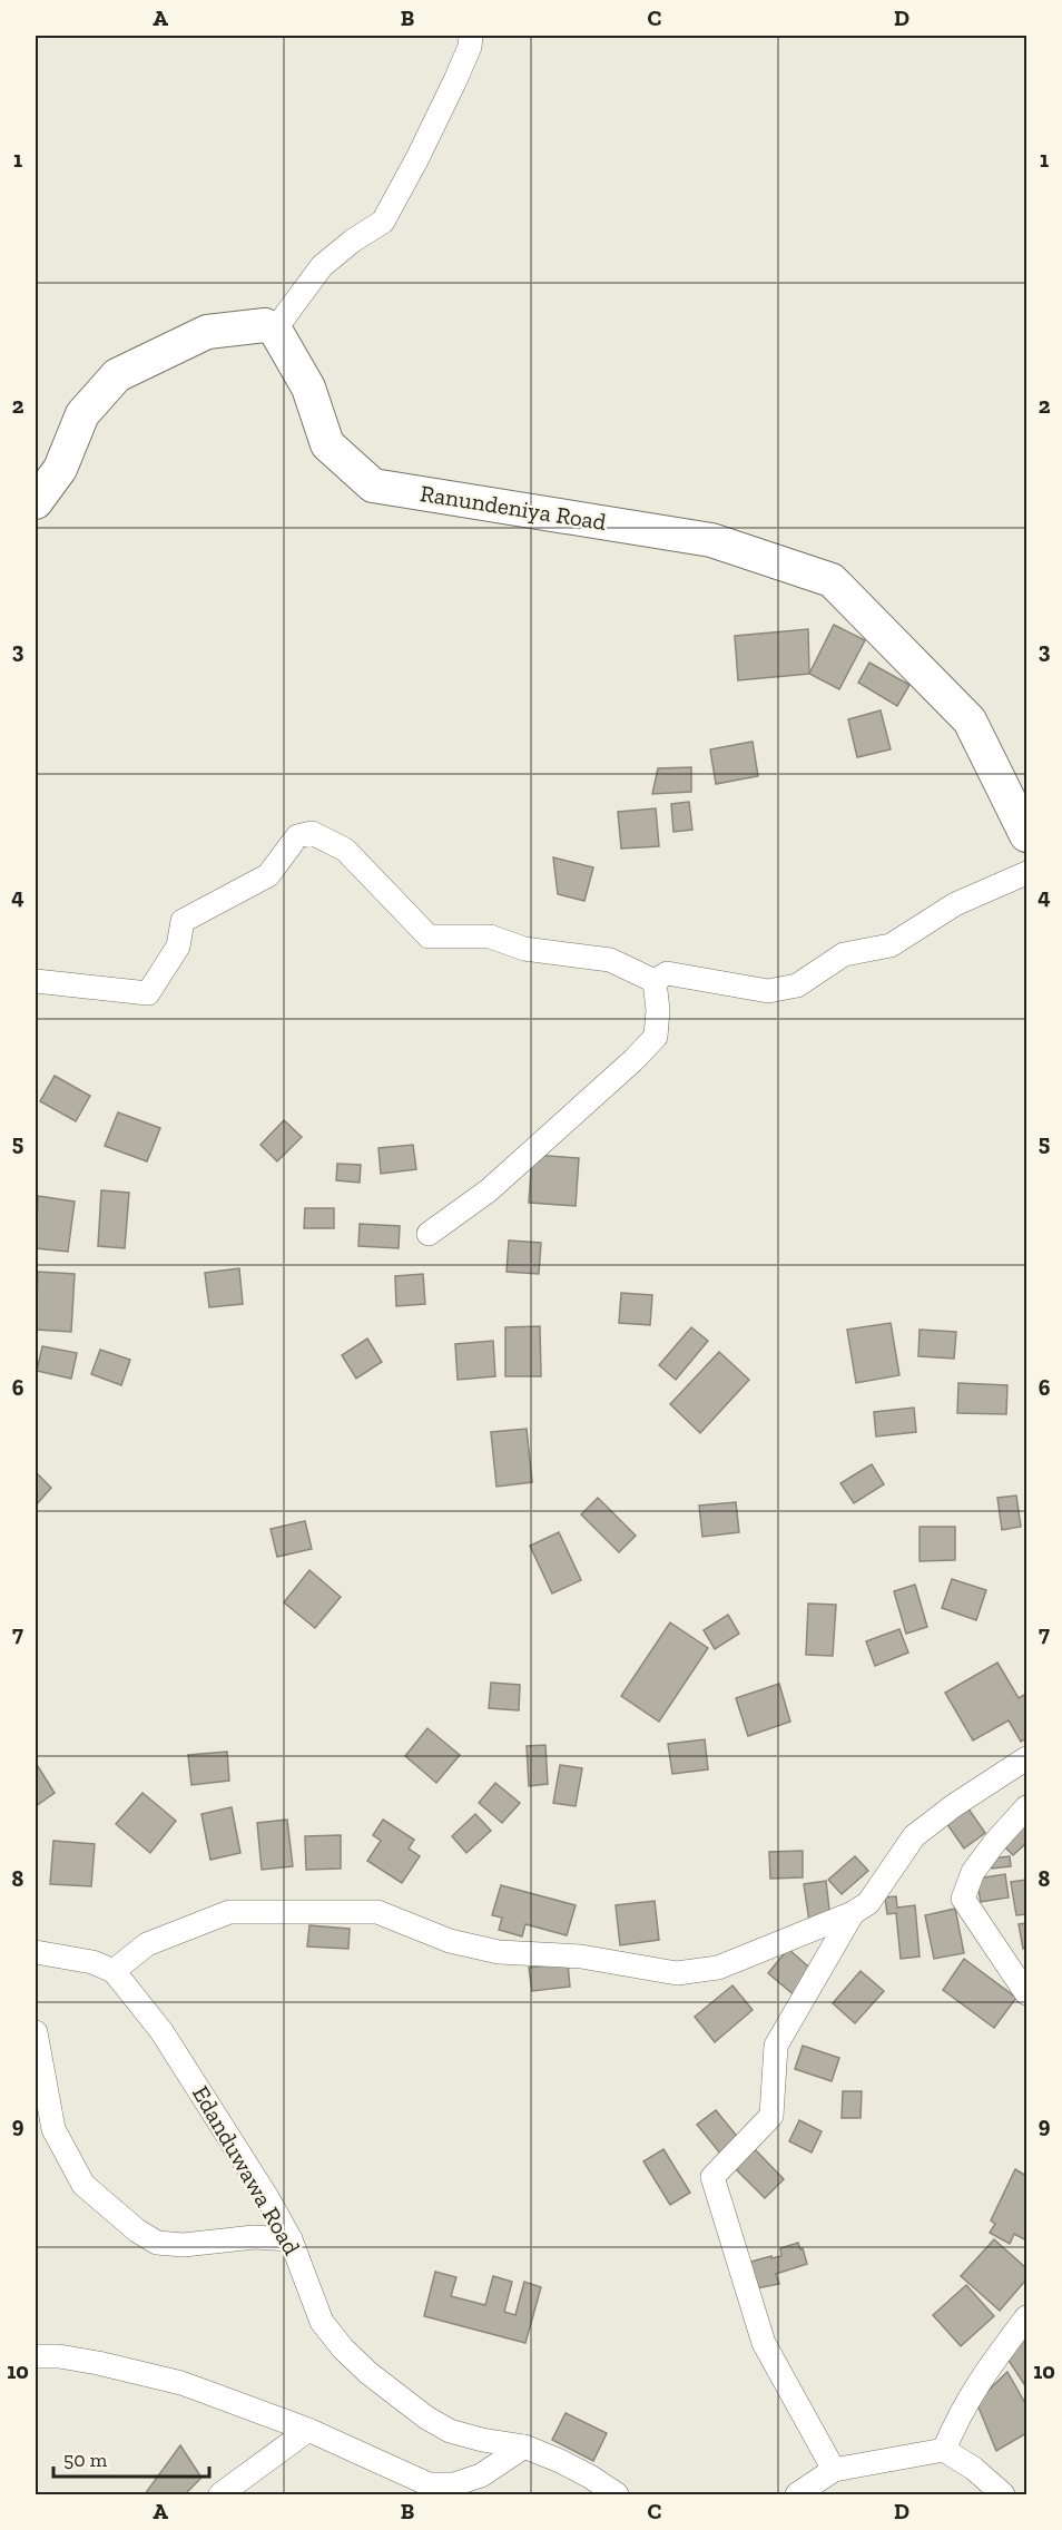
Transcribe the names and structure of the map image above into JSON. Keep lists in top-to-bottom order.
{
  "streets": {
    "main road": ["Ranundeniya Road"],
    "street": ["Edanduwawa Road"]
  },
  "scale_bar": "50 m",
  "grid": {
    "columns": [
      "A",
      "B",
      "C",
      "D"
    ],
    "rows": [
      "1",
      "2",
      "3",
      "4",
      "5",
      "6",
      "7",
      "8",
      "9",
      "10"
    ]
  }
}
